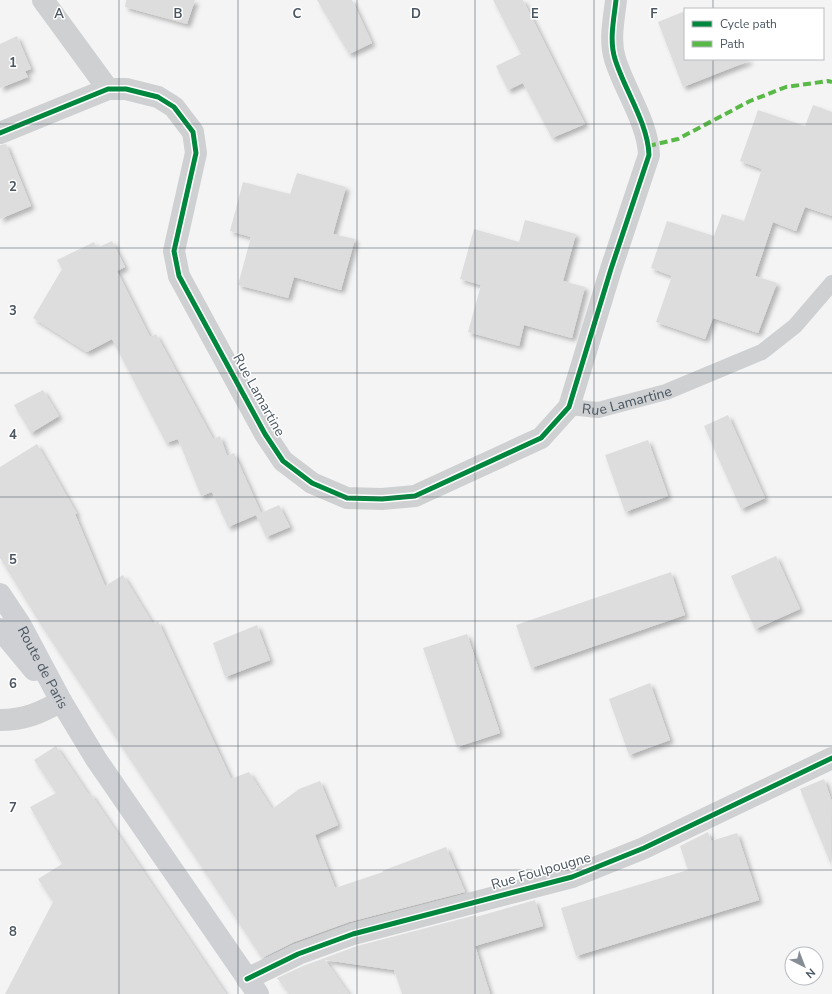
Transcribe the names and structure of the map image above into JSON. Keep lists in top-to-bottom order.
{
  "streets": {
    "main road": ["Route de Paris"],
    "street": ["Rue Lamartine", "Rue Foulpougne"]
  },
  "legend": ["Cycle path", "Path"],
  "north": "bottom right",
  "grid": {
    "columns": [
      "A",
      "B",
      "C",
      "D",
      "E",
      "F"
    ],
    "rows": [
      "1",
      "2",
      "3",
      "4",
      "5",
      "6",
      "7",
      "8"
    ]
  }
}
